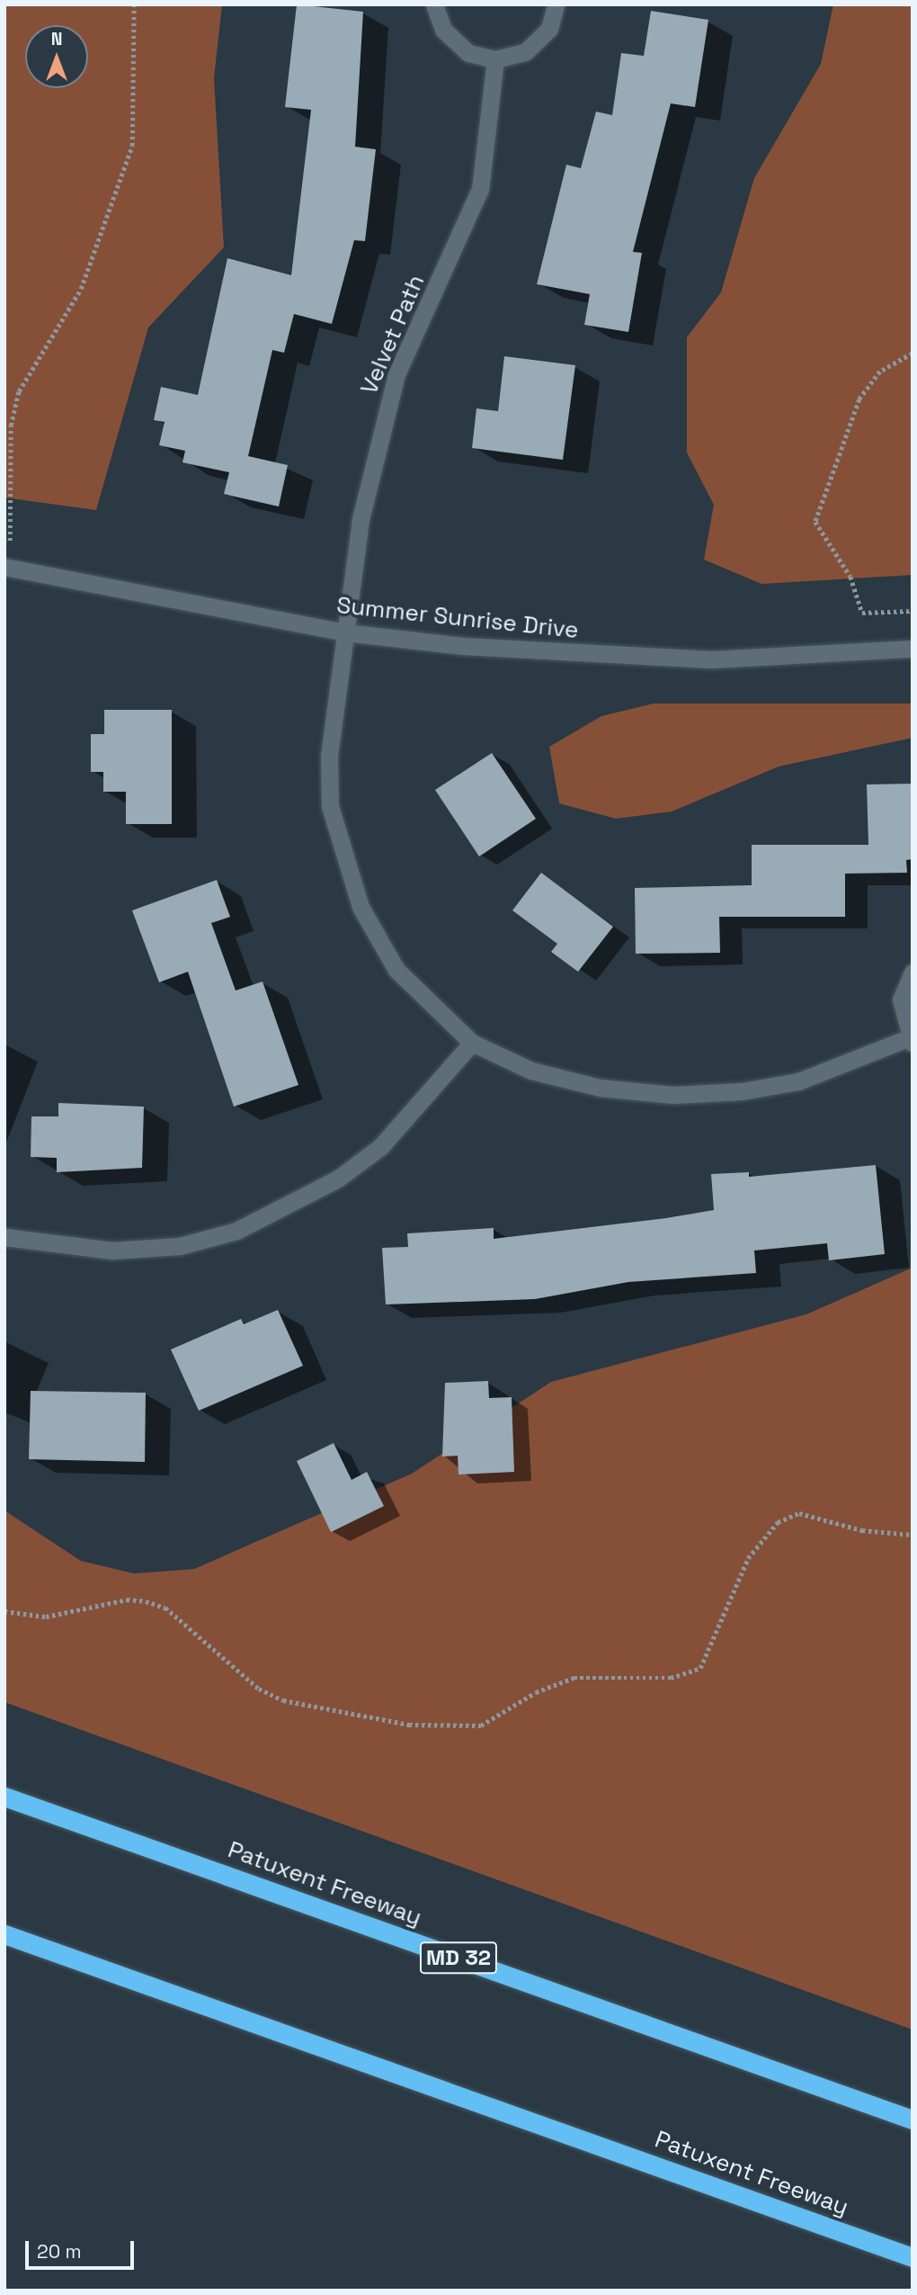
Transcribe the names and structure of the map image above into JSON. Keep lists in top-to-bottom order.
{
  "streets": {
    "highway": ["Patuxent Freeway", "MD 32"],
    "street": ["Velvet Path", "Summer Sunrise Drive"]
  },
  "crossings": [
    ["Velvet Path", "Summer Sunrise Drive"]
  ],
  "scale_bar": "20 m",
  "north": "top"
}
